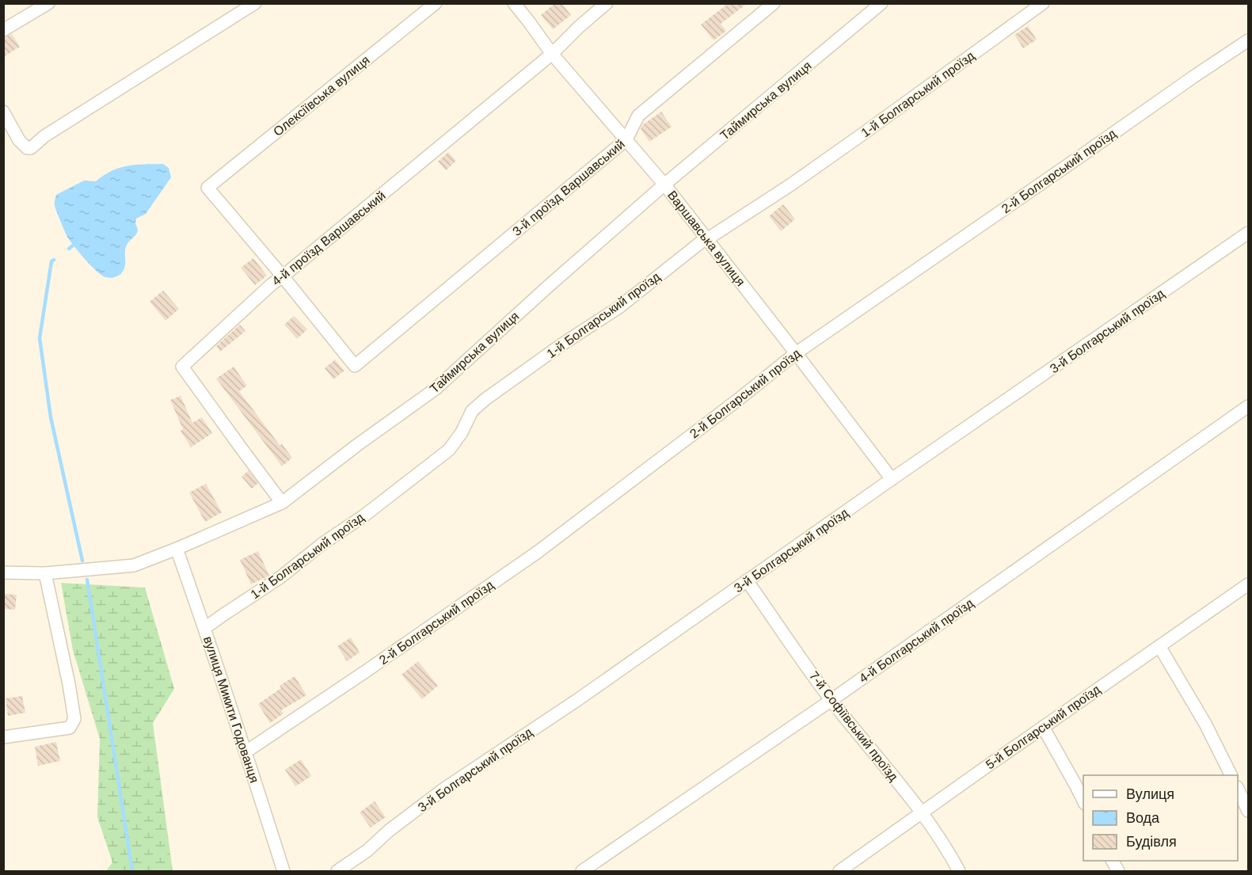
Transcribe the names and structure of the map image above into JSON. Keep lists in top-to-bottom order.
{
  "streets": {
    "street": [
      "1-й Болгарський проїзд",
      "Олексіївська вулиця",
      "Таймирська вулиця",
      "2-й Болгарський проїзд",
      "3-й проїзд Варшавський",
      "4-й проїзд Варшавський",
      "Варшавська вулиця",
      "3-й Болгарський проїзд",
      "4-й Болгарський проїзд",
      "вулиця Микити Годованця",
      "7-й Софіївський проїзд",
      "5-й Болгарський проїзд"
    ]
  },
  "crossings": [
    ["1-й Болгарський проїзд", "Варшавська вулиця"],
    ["1-й Болгарський проїзд", "вулиця Микити Годованця"],
    ["Олексіївська вулиця", "3-й проїзд Варшавський"],
    ["Олексіївська вулиця", "4-й проїзд Варшавський"],
    ["Таймирська вулиця", "4-й проїзд Варшавський"],
    ["Таймирська вулиця", "Варшавська вулиця"],
    ["Таймирська вулиця", "вулиця Микити Годованця"],
    ["2-й Болгарський проїзд", "Варшавська вулиця"],
    ["2-й Болгарський проїзд", "вулиця Микити Годованця"],
    ["3-й проїзд Варшавський", "4-й проїзд Варшавський"],
    ["3-й проїзд Варшавський", "Варшавська вулиця"],
    ["4-й проїзд Варшавський", "Варшавська вулиця"],
    ["Варшавська вулиця", "3-й Болгарський проїзд"],
    ["3-й Болгарський проїзд", "7-й Софіївський проїзд"],
    ["4-й Болгарський проїзд", "7-й Софіївський проїзд"],
    ["7-й Софіївський проїзд", "5-й Болгарський проїзд"]
  ],
  "legend": ["Вулиця", "Вода", "Будівля"]
}
